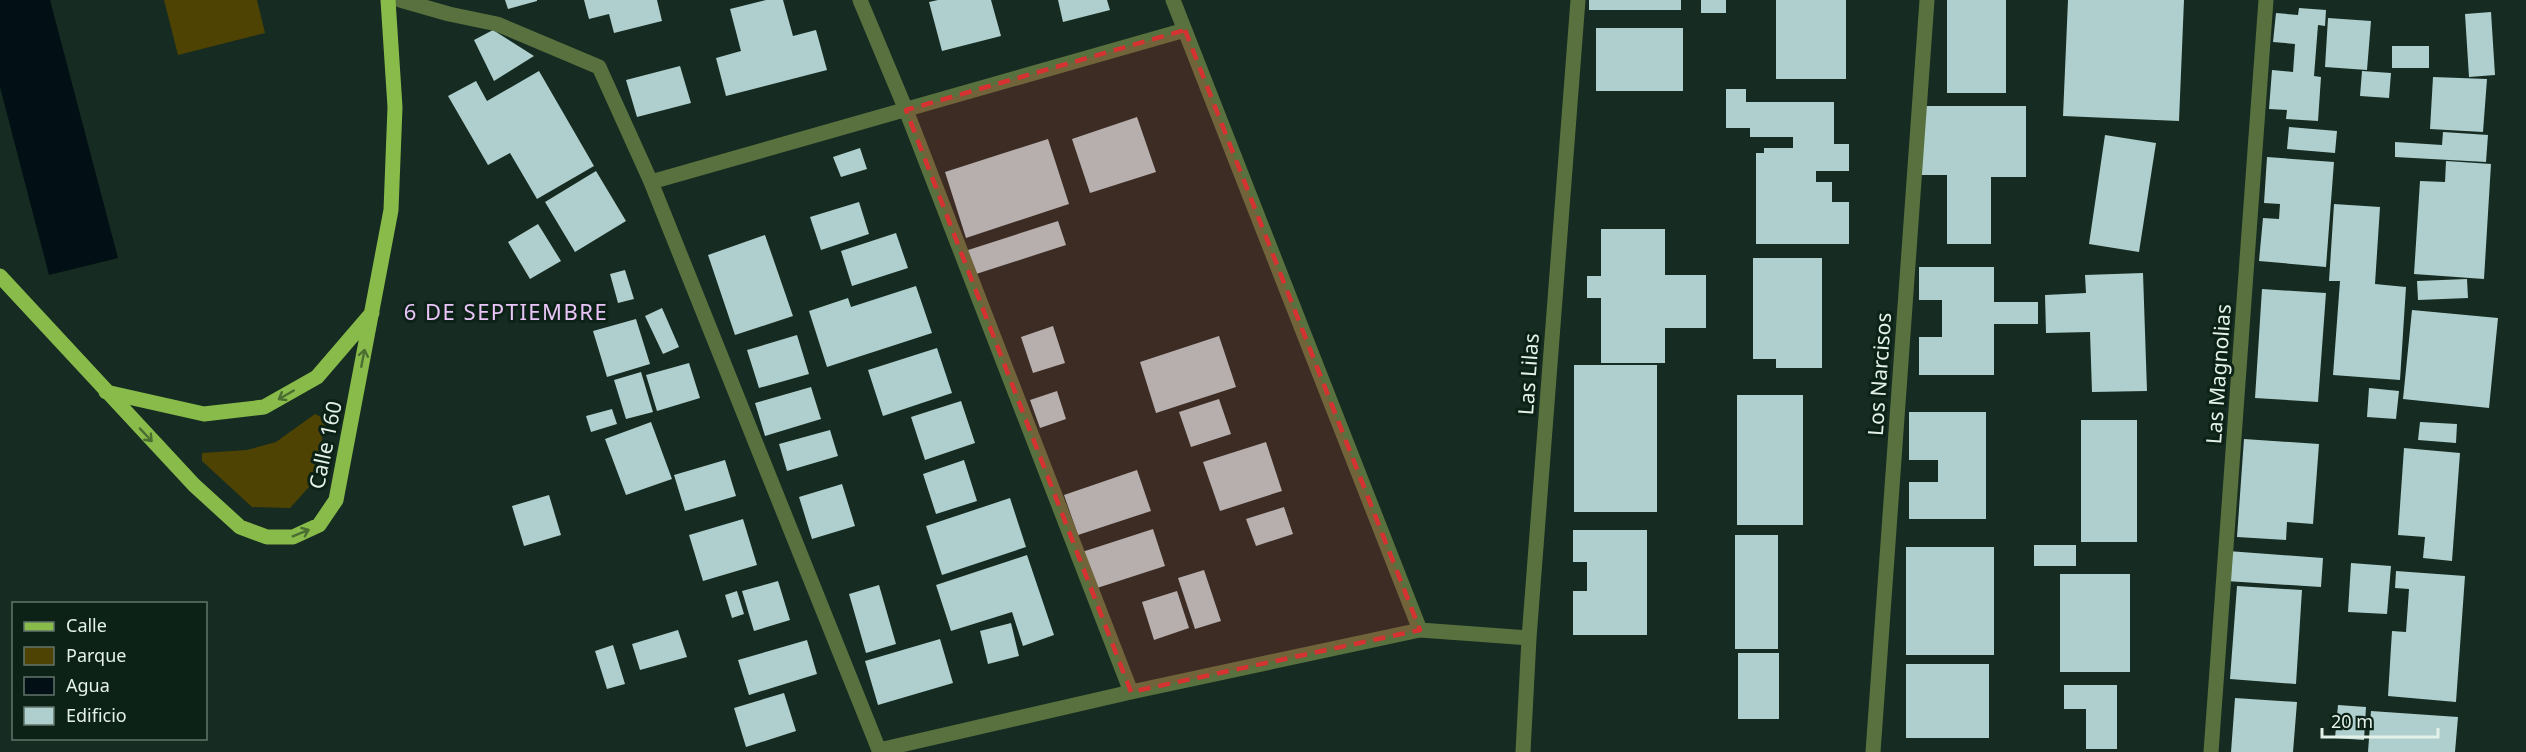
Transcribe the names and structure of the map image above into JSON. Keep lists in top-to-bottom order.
{
  "streets": {
    "main road": ["Calle 160"],
    "street": ["Las Lilas", "Los Narcisos", "Las Magnolias"]
  },
  "districts": ["6 DE SEPTIEMBRE"],
  "legend": [
    "Calle",
    "Parque",
    "Agua",
    "Edificio"
  ],
  "scale_bar": "20 m"
}
